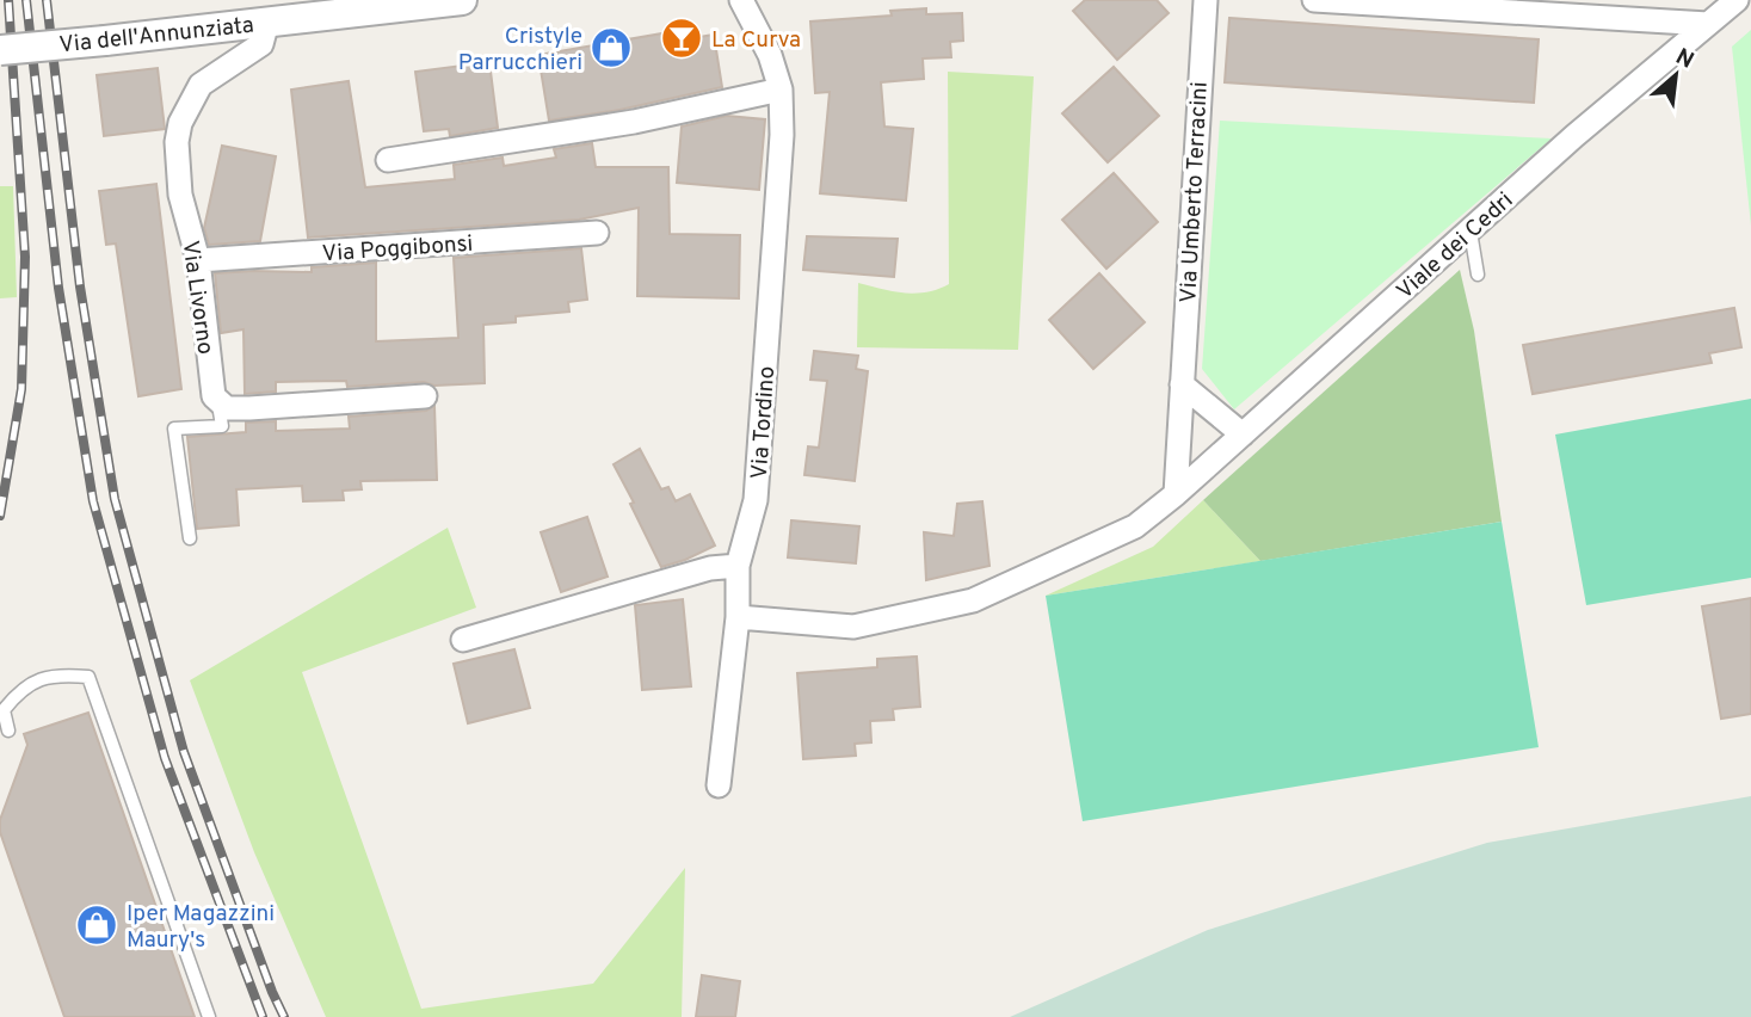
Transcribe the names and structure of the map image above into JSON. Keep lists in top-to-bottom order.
{
  "streets": {
    "street": [
      "Via dell'Annunziata",
      "Via Umberto Terracini",
      "Viale dei Cedri",
      "Via Poggibonsi",
      "Via Livorno",
      "Via Tordino"
    ]
  },
  "crossings": [
    ["Via dell'Annunziata", "Via Livorno"],
    ["Via Umberto Terracini", "Viale dei Cedri"],
    ["Via Poggibonsi", "Via Livorno"]
  ],
  "places": {
    "bar": ["La Curva"],
    "shop": ["Cristyle Parrucchieri", "Iper Magazzini Maury's"]
  },
  "north": "top right"
}
